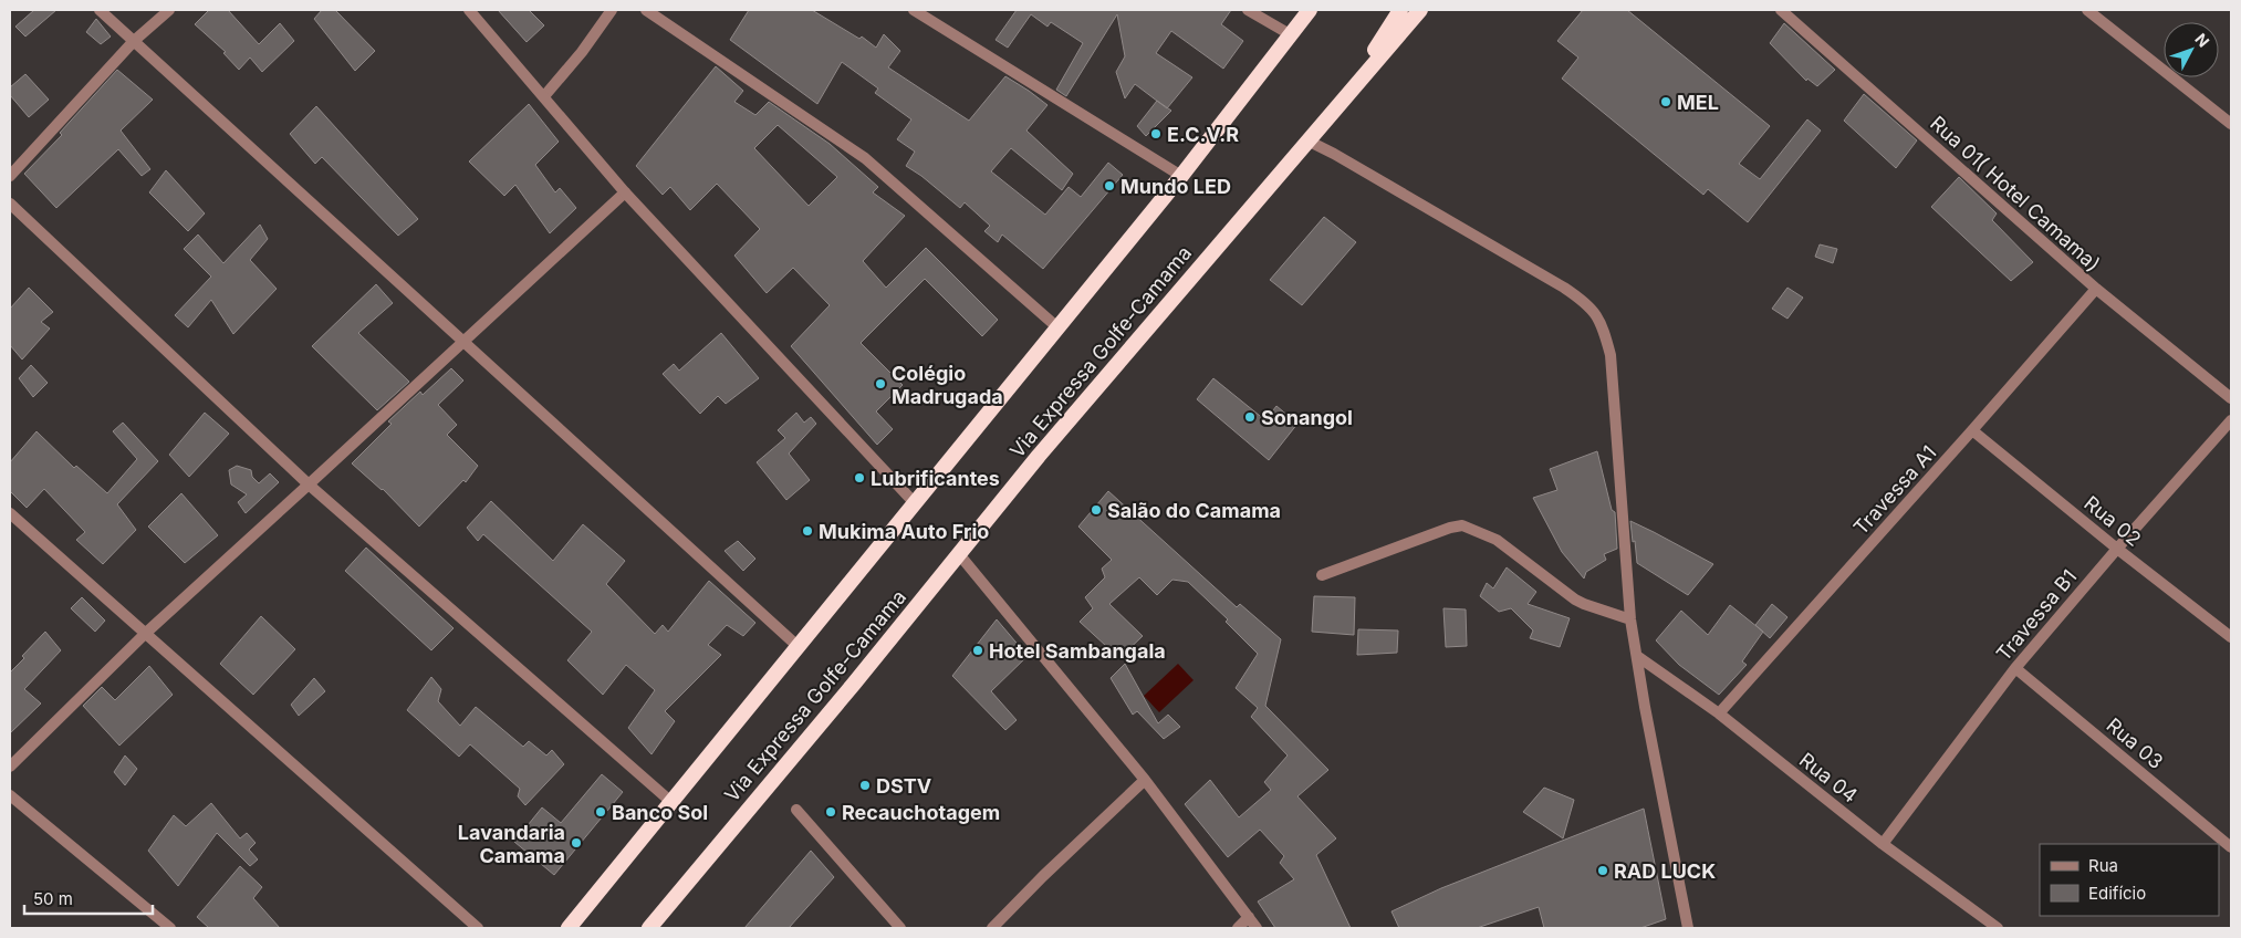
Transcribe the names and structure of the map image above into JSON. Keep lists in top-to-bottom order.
{
  "streets": {
    "highway": ["Via Expressa Golfe-Camama"],
    "street": [
      "Rua 01( Hotel Camama)",
      "Travessa A1",
      "Rua 02",
      "Travessa B1",
      "Rua 03",
      "Rua 04"
    ]
  },
  "crossings": [
    ["Rua 01( Hotel Camama)", "Travessa A1"],
    ["Travessa A1", "Rua 02"],
    ["Travessa A1", "Rua 04"],
    ["Rua 02", "Travessa B1"],
    ["Travessa B1", "Rua 03"],
    ["Travessa B1", "Rua 04"]
  ],
  "places": [
    "MEL",
    "E.C.V.R",
    "Mundo LED",
    "Colégio Madrugada",
    "Sonangol",
    "Lubrificantes",
    "Salão do Camama",
    "Mukima Auto Frio",
    "Hotel Sambangala",
    "DSTV",
    "Banco Sol",
    "Recauchotagem",
    "Lavandaria Camama",
    "RAD LUCK"
  ],
  "legend": ["Rua", "Edifício"],
  "scale_bar": "50 m",
  "north": "top right"
}
